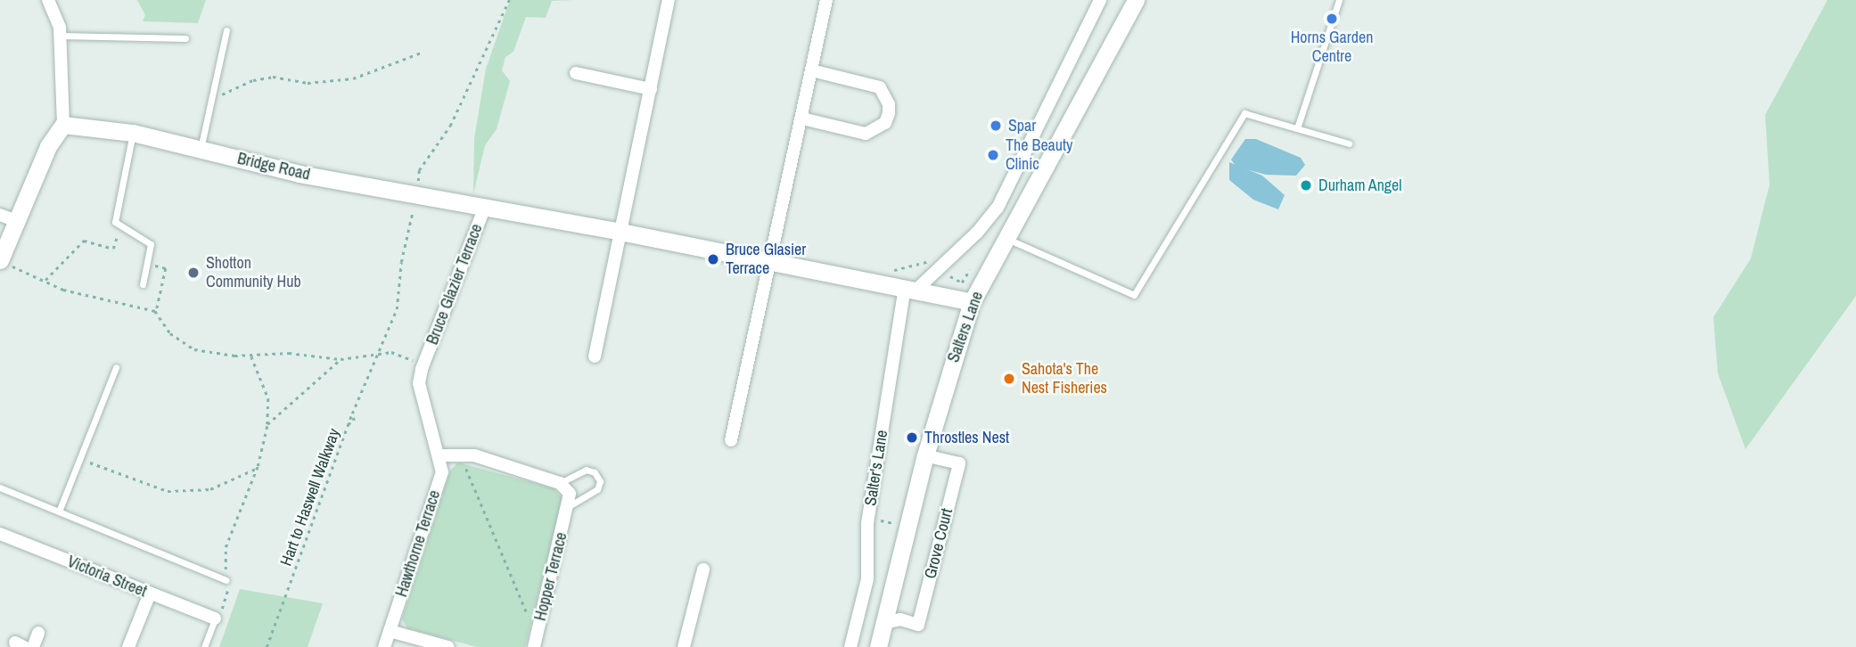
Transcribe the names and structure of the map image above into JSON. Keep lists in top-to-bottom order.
{
  "streets": {
    "street": [
      "Bridge Road",
      "Bruce Glazier Terrace",
      "Salters Lane",
      "Salter's Lane",
      "Hawthorne Terrace",
      "Grove Court",
      "Victoria Street",
      "Hopper Terrace"
    ],
    "path": ["Hart to Haswell Walkway"]
  },
  "crossings": [
    ["Bridge Road", "Bruce Glazier Terrace"],
    ["Bruce Glazier Terrace", "Salters Lane"],
    ["Bruce Glazier Terrace", "Salter's Lane"],
    ["Bruce Glazier Terrace", "Hawthorne Terrace"],
    ["Salters Lane", "Grove Court"]
  ],
  "places": [
    "Horns Garden Centre",
    "Spar",
    "The Beauty Clinic",
    "Durham Angel",
    "Bruce Glasier Terrace",
    "Shotton Community Hub",
    "Sahota's The Nest Fisheries",
    "Throstles Nest"
  ]
}
